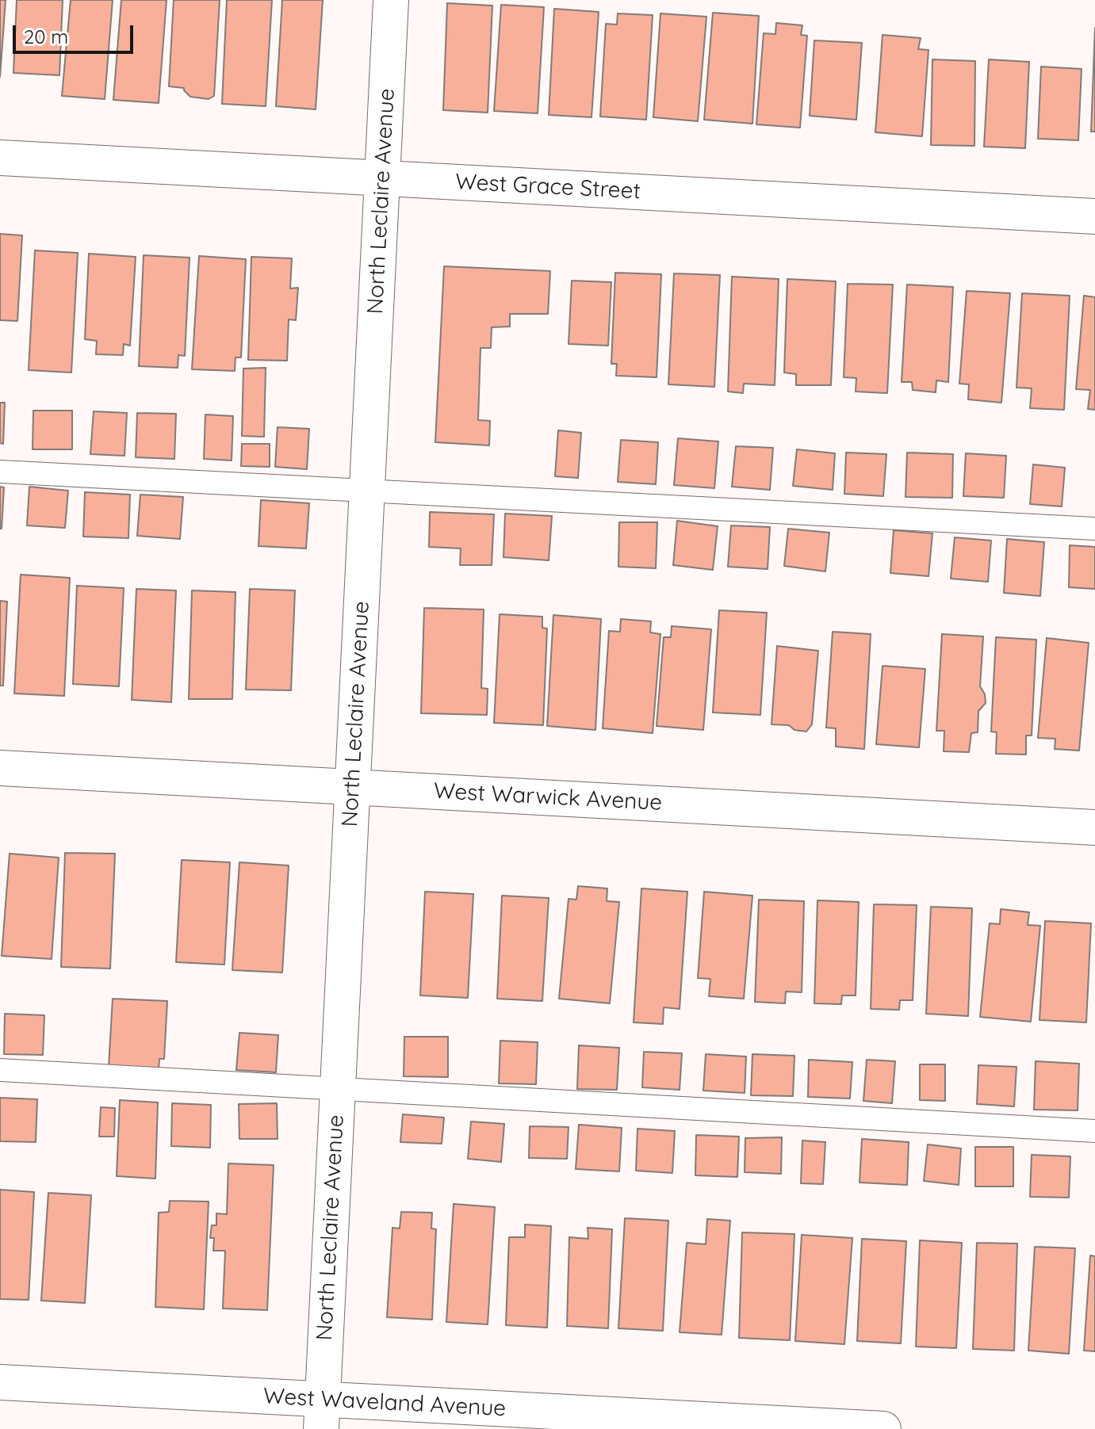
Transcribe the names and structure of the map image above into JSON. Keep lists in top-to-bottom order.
{
  "streets": {
    "street": [
      "West Grace Street",
      "North Leclaire Avenue",
      "West Warwick Avenue",
      "West Waveland Avenue"
    ]
  },
  "crossings": [
    ["West Grace Street", "North Leclaire Avenue"],
    ["North Leclaire Avenue", "West Warwick Avenue"],
    ["North Leclaire Avenue", "West Waveland Avenue"]
  ],
  "scale_bar": "20 m"
}
